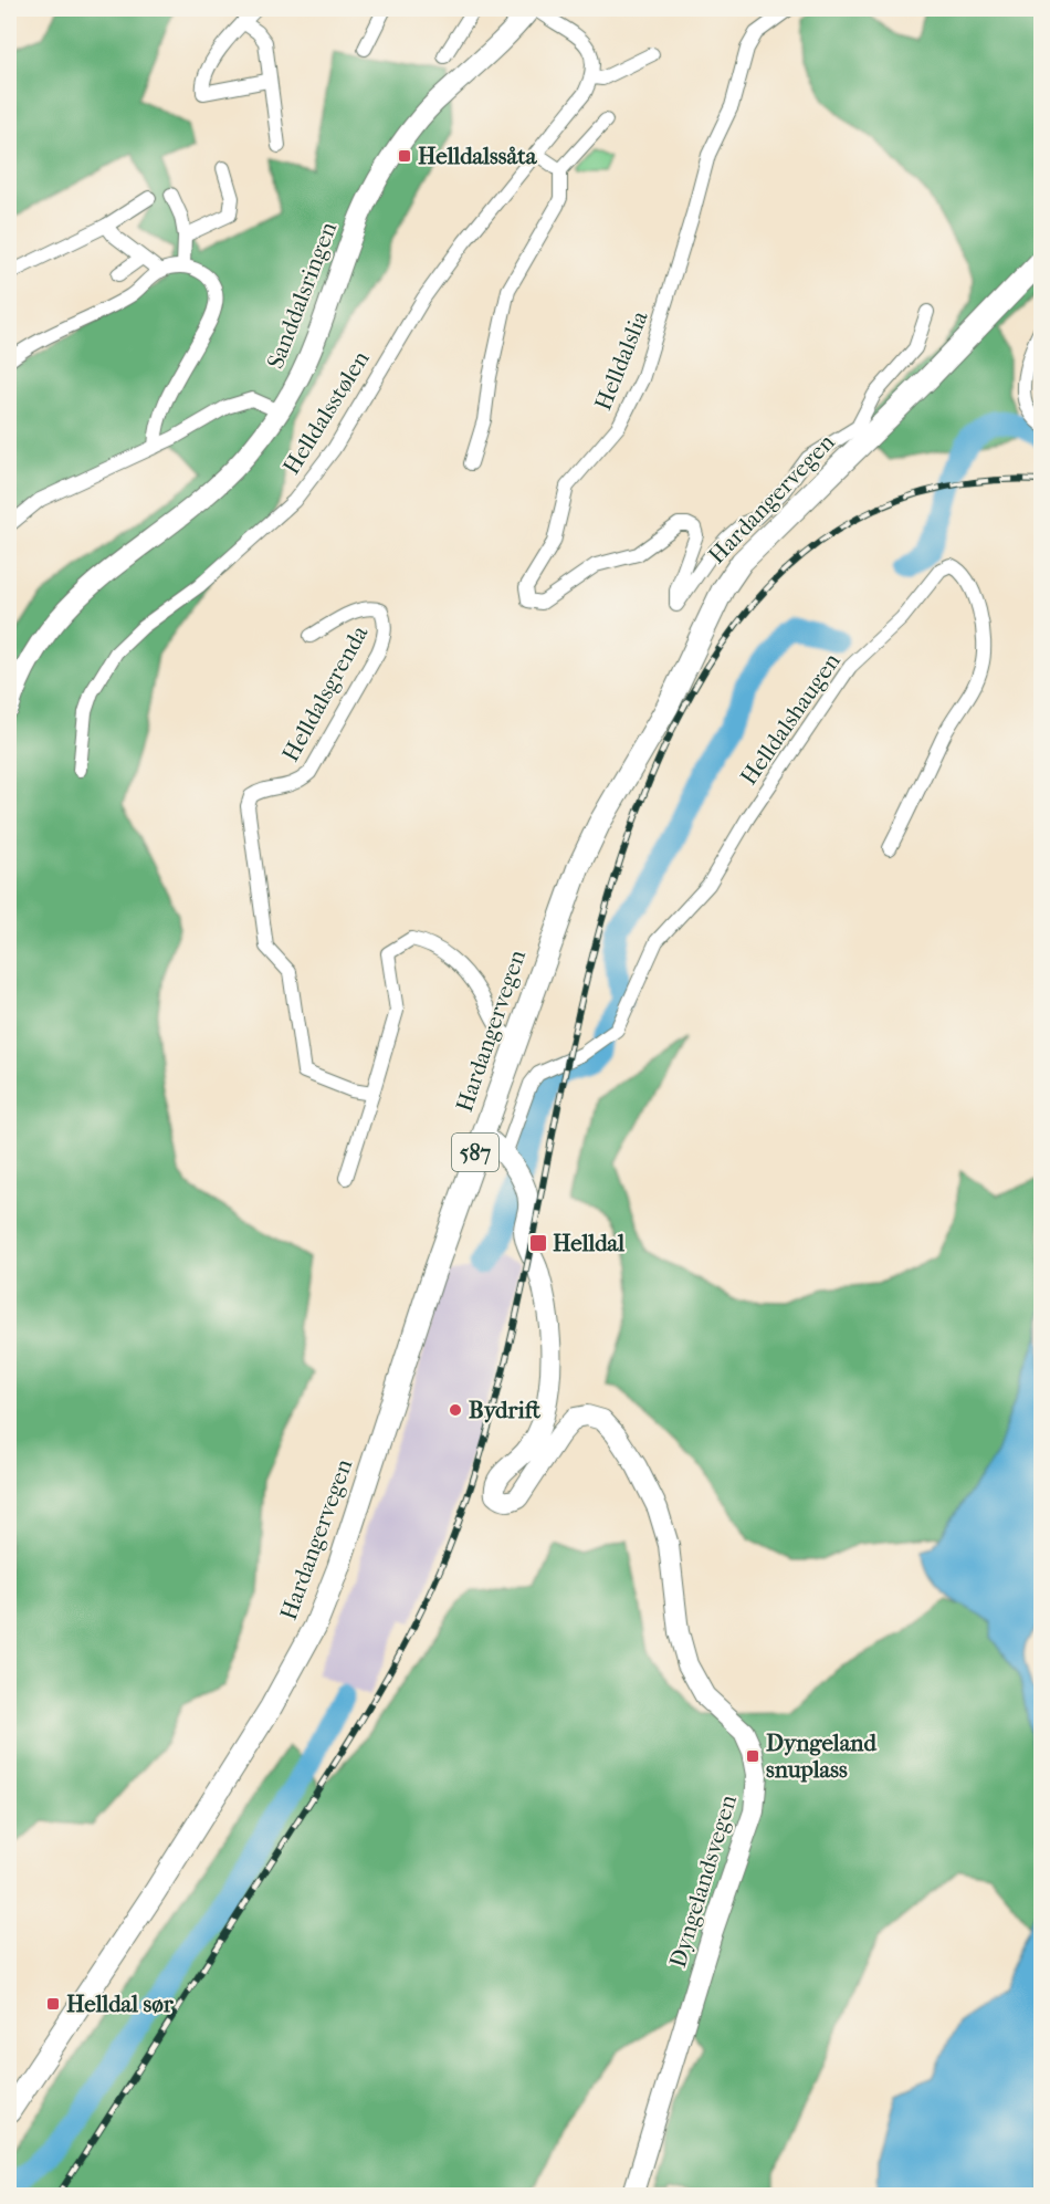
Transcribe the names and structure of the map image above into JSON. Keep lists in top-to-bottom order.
{
  "streets": {
    "main road": ["Hardangervegen", "587"],
    "street": [
      "Sanddalsringen",
      "Helldalslia",
      "Helldalsstølen",
      "Helldalsgrenda",
      "Helldalshaugen",
      "Dyngelandsvegen"
    ]
  },
  "crossings": [
    ["Helldalshaugen", "Dyngelandsvegen"]
  ],
  "places": {
    "transit": [
      "Helldalssåta",
      "Helldal",
      "Dyngeland snuplass",
      "Helldal sør"
    ],
    "other": ["Bydrift"]
  }
}
